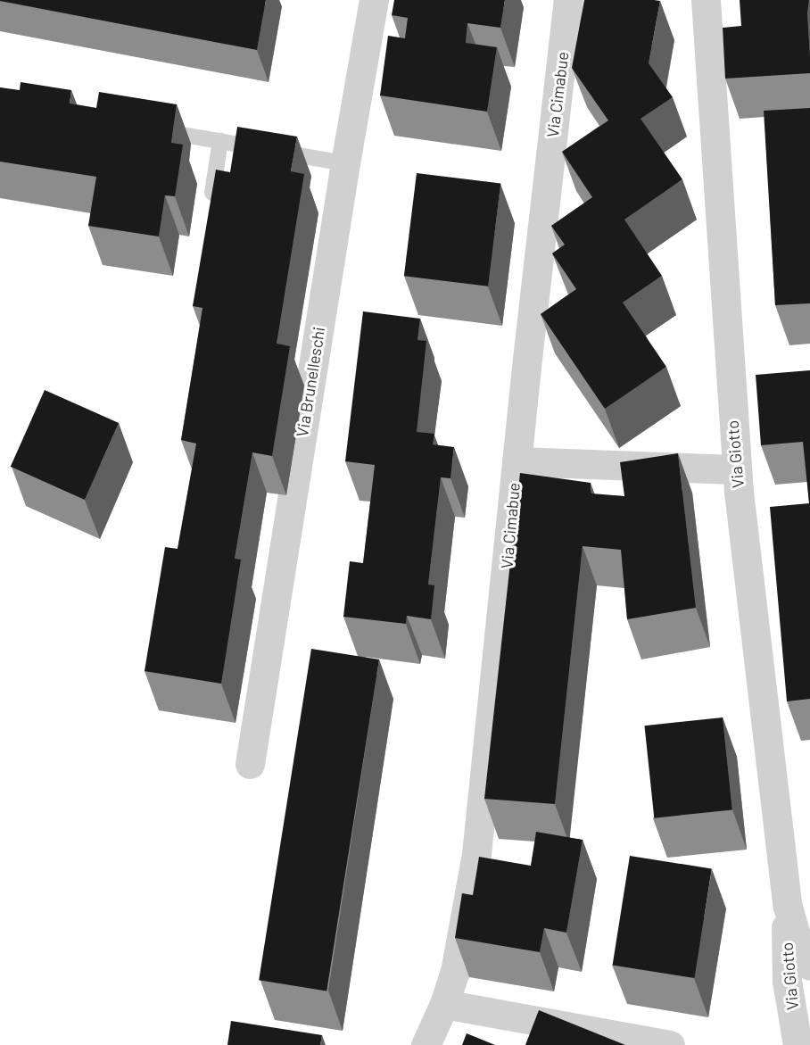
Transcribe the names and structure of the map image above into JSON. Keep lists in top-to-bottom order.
{
  "streets": {
    "street": ["Via Cimabue", "Via Brunelleschi", "Via Giotto"]
  }
}
